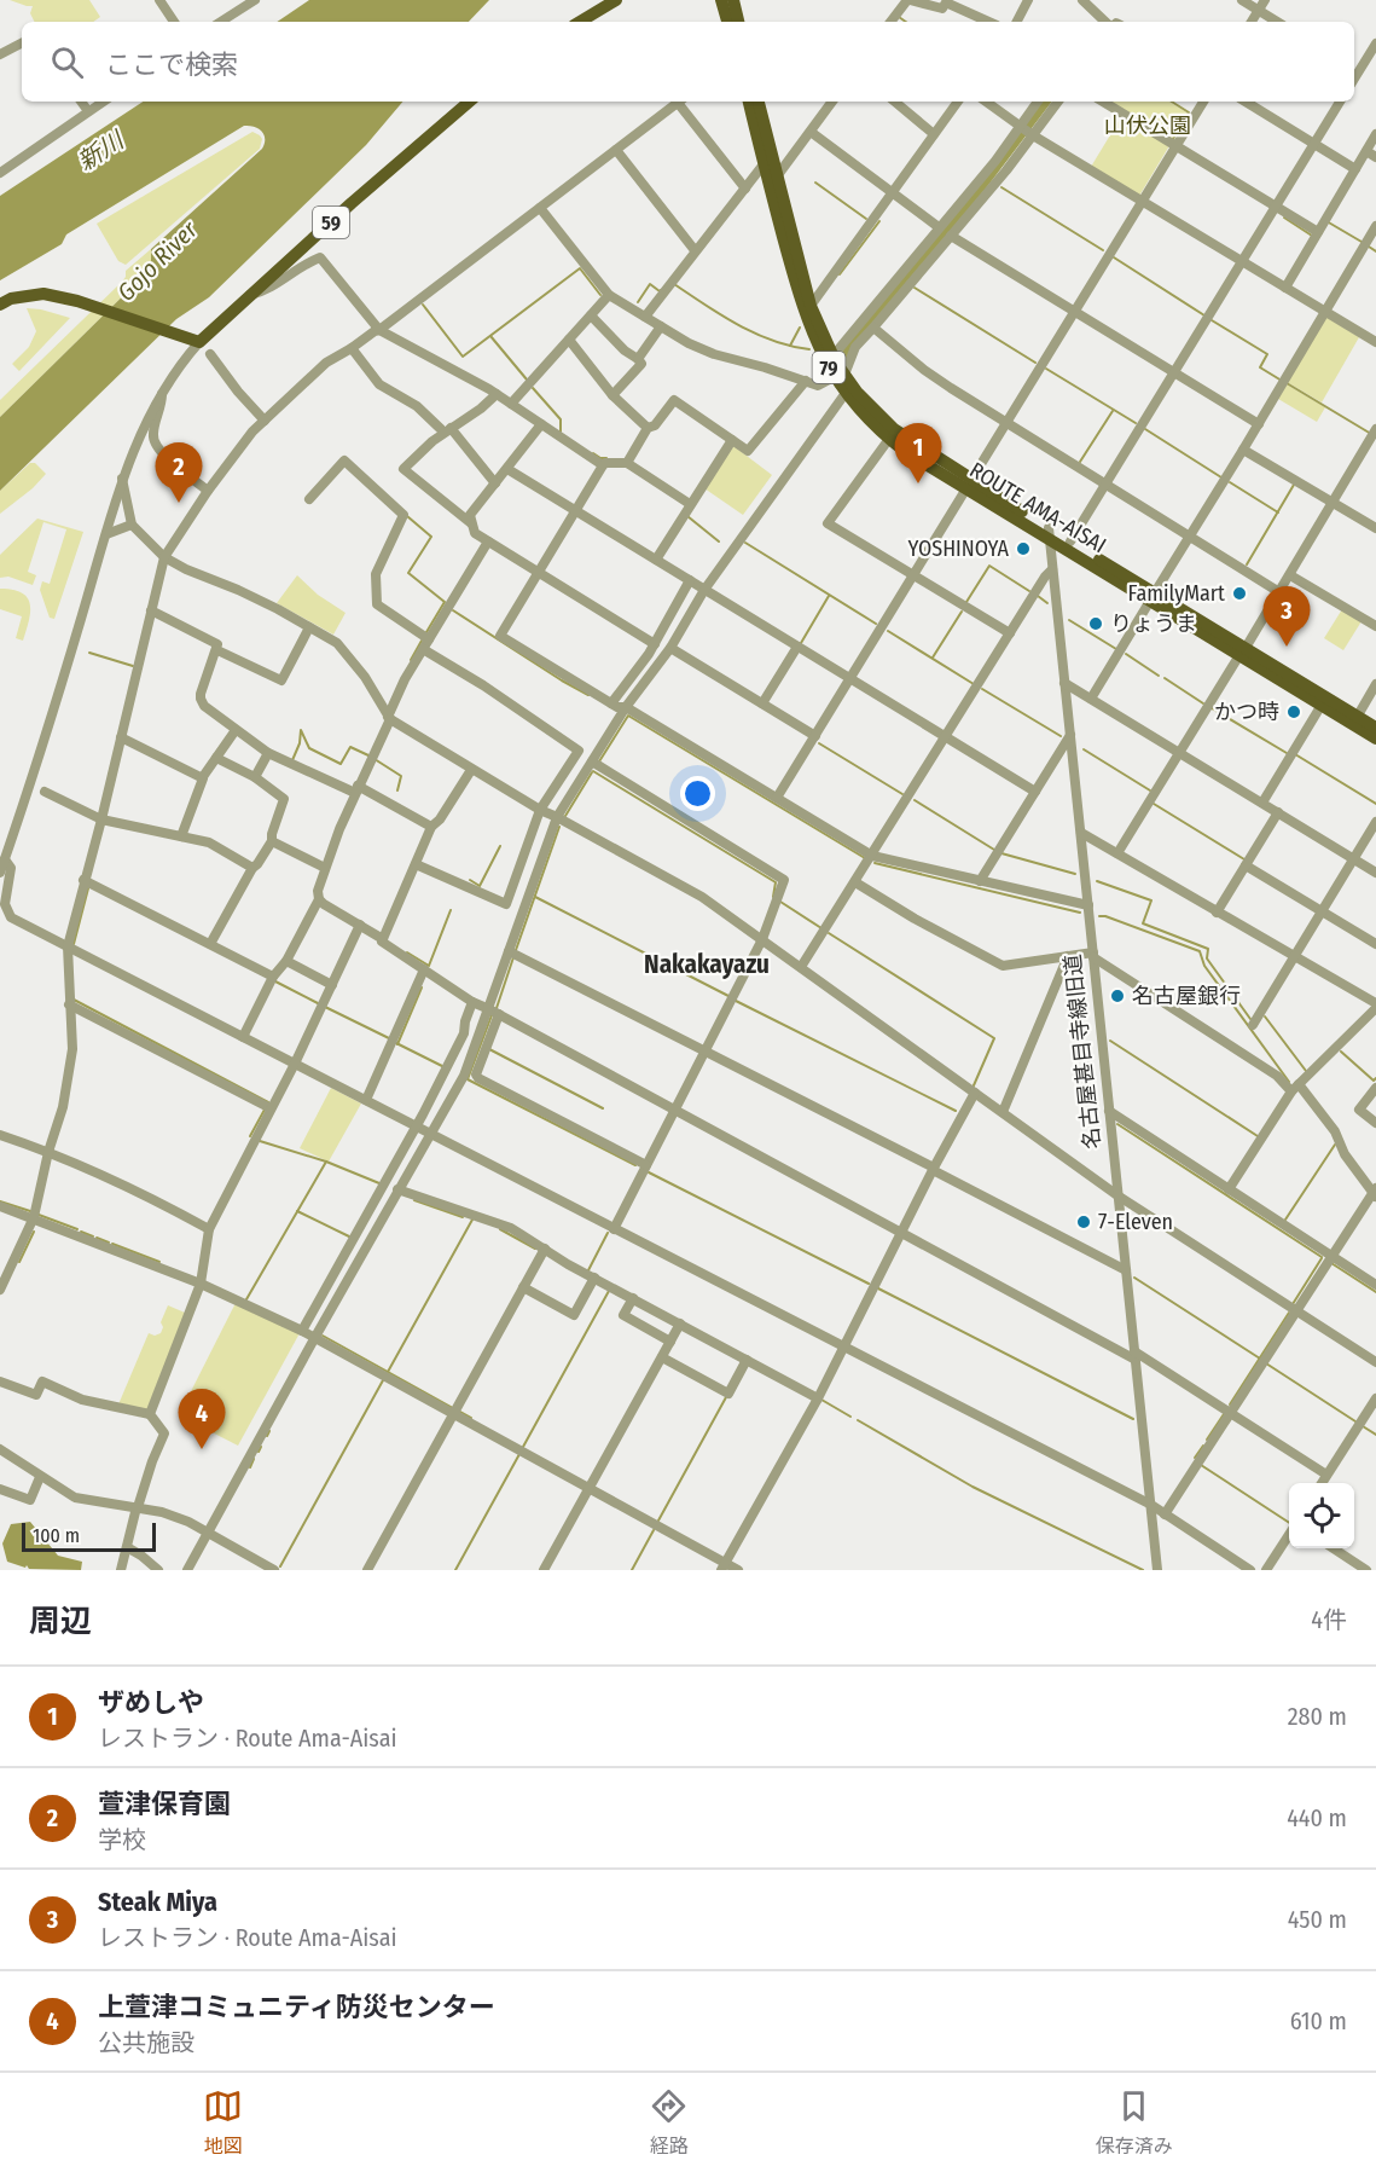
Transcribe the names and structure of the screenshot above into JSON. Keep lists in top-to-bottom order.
{
  "streets": {
    "main road": ["59", "79", "ROUTE AMA-AISAI"],
    "street": ["名古屋甚目寺線旧道"]
  },
  "crossings": [
    ["ROUTE AMA-AISAI", "名古屋甚目寺線旧道"]
  ],
  "districts": ["Nakakayazu"],
  "water": ["新川", "Gojo River"],
  "parks": ["山伏公園"],
  "places": [
    "YOSHINOYA",
    "FamilyMart",
    "りょうま",
    "かつ時",
    "名古屋銀行",
    "7-Eleven"
  ],
  "scale_bar": "100 m",
  "page": {
    "search": "ここで検索",
    "pins": [
      "1",
      "2",
      "3",
      "4"
    ],
    "scale": "100 m",
    "heading": ["周辺", "4件"],
    "list": [
      {
        "mark": "1",
        "name": "ザめしや",
        "note": "レストラン · Route Ama-Aisai",
        "value": "280 m"
      },
      {
        "mark": "2",
        "name": "萱津保育園",
        "note": "学校",
        "value": "440 m"
      },
      {
        "mark": "3",
        "name": "Steak Miya",
        "note": "レストラン · Route Ama-Aisai",
        "value": "450 m"
      },
      {
        "mark": "4",
        "name": "上萱津コミュニティ防災センター",
        "note": "公共施設",
        "value": "610 m"
      }
    ],
    "nav": ["地図", "経路", "保存済み"]
  }
}
